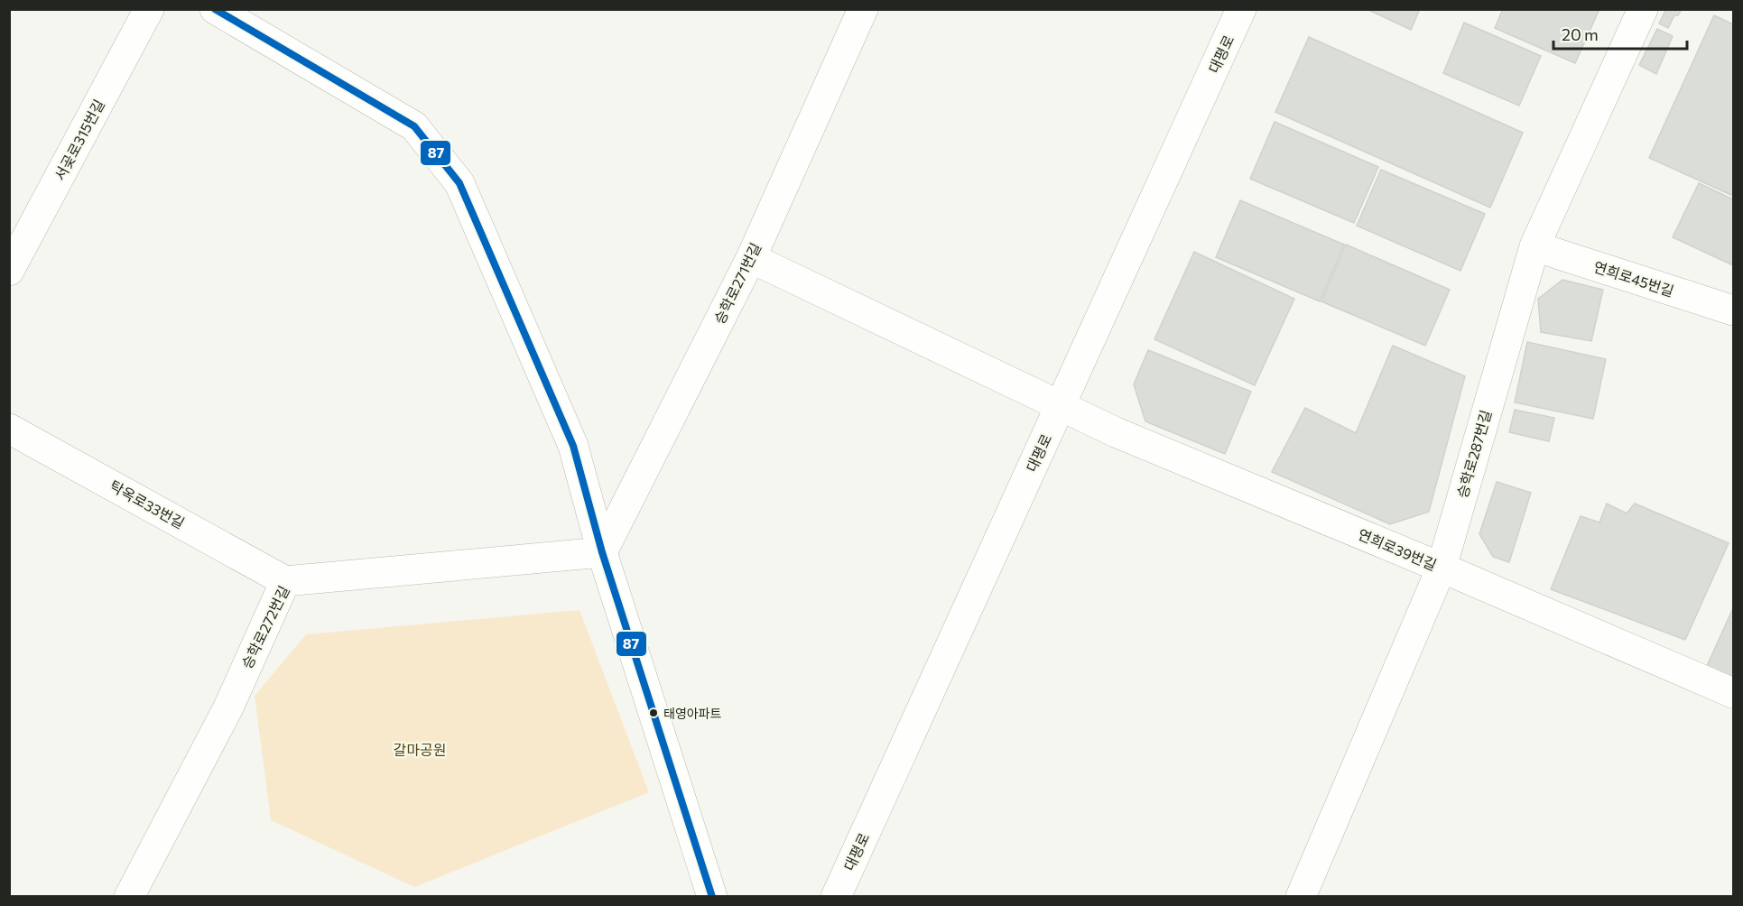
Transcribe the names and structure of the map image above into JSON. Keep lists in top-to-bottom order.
{
  "streets": {
    "street": [
      "대평로",
      "서곶로315번길",
      "연희로45번길",
      "승학로271번길",
      "승학로287번길",
      "탁옥로33번길",
      "연희로39번길",
      "승학로272번길"
    ]
  },
  "crossings": [
    ["대평로", "연희로39번길"],
    ["연희로45번길", "승학로287번길"],
    ["승학로271번길", "연희로39번길"],
    ["승학로271번길", "승학로272번길"],
    ["승학로287번길", "연희로39번길"],
    ["탁옥로33번길", "승학로272번길"]
  ],
  "parks": ["갈마공원"],
  "places": ["태영아파트"],
  "lines": ["transit line 87"],
  "scale_bar": "20 m"
}
